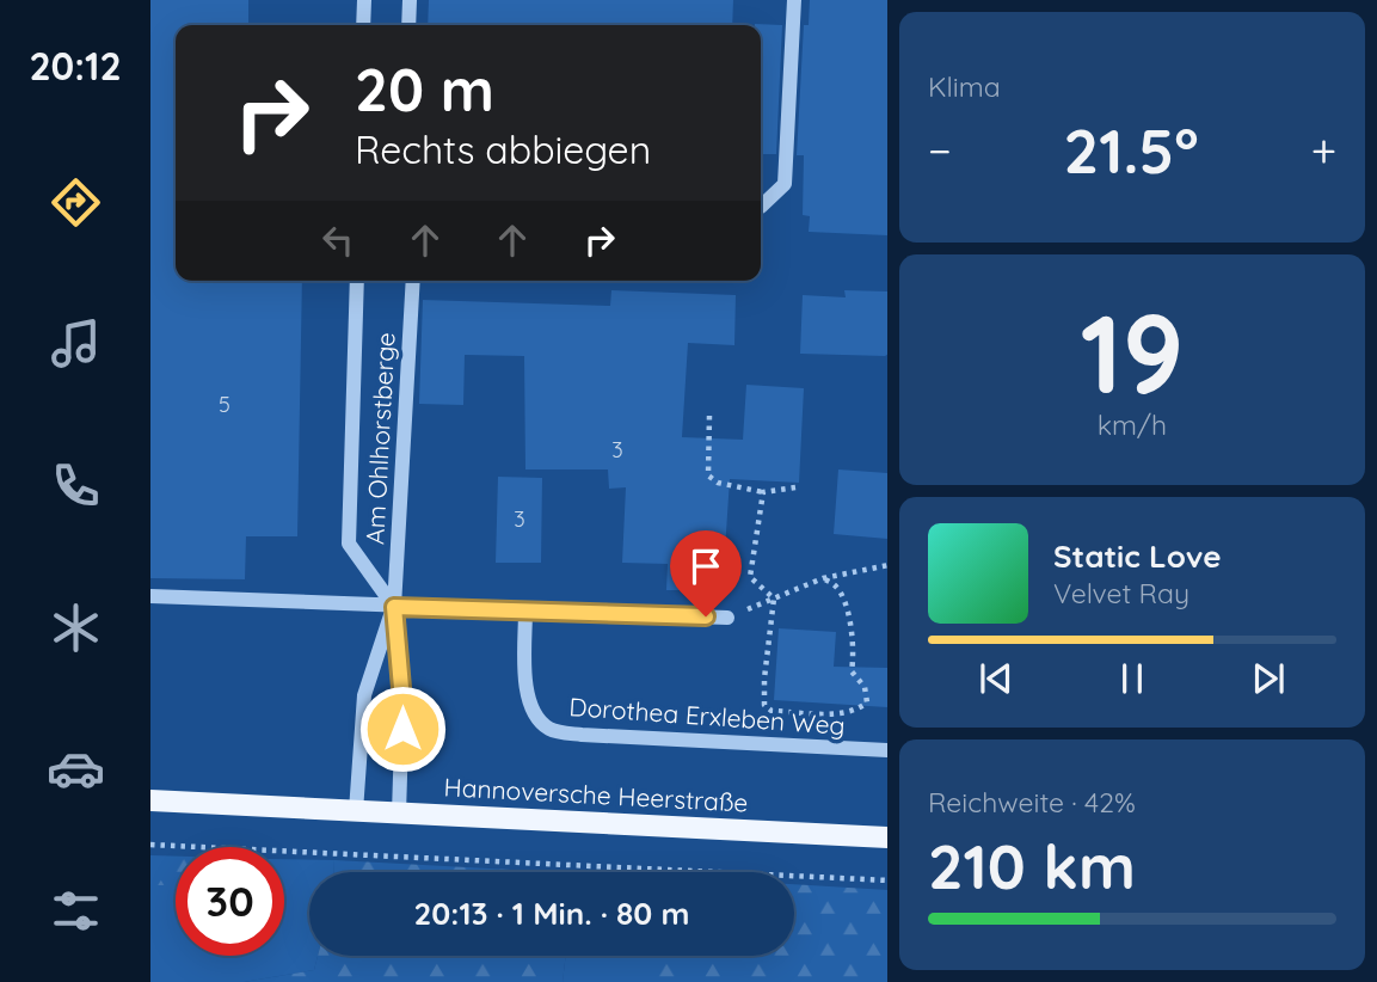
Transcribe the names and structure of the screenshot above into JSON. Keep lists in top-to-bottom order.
{
  "streets": {
    "main road": ["Hannoversche Heerstraße"],
    "street": ["Am Ohlhorstberge", "Dorothea Erxleben Weg"]
  },
  "crossings": [
    ["Am Ohlhorstberge", "Hannoversche Heerstraße"]
  ],
  "house_numbers": ["5", "3", "3"],
  "page": {
    "tabs": "20:12",
    "tile": [
      "Klima",
      ["19", "km/h"],
      ["Reichweite · 42%", "210 km"]
    ],
    "turn": ["20 m", "Rechts abbiegen"],
    "heat": ["−", "21.5°", "+"],
    "song": ["Static Love", "Velvet Ray"],
    "limit": "30",
    "trip": "20:13 · 1 Min. · 80 m"
  }
}
